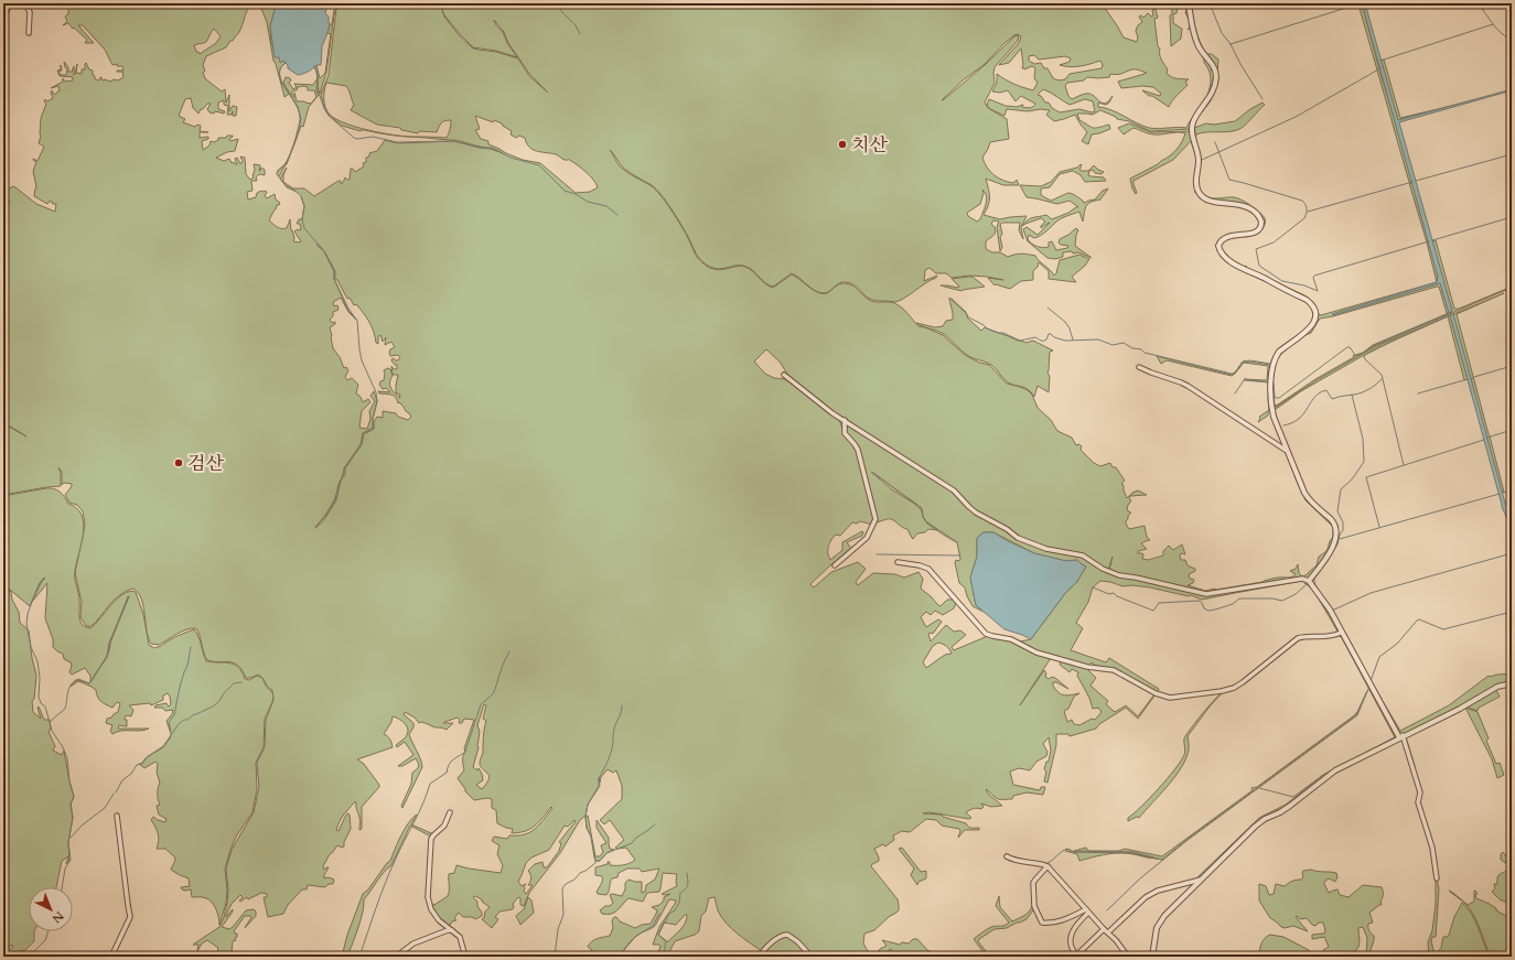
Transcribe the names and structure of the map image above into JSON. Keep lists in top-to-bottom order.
{
  "places": ["치산", "검산"],
  "north": "bottom right"
}
